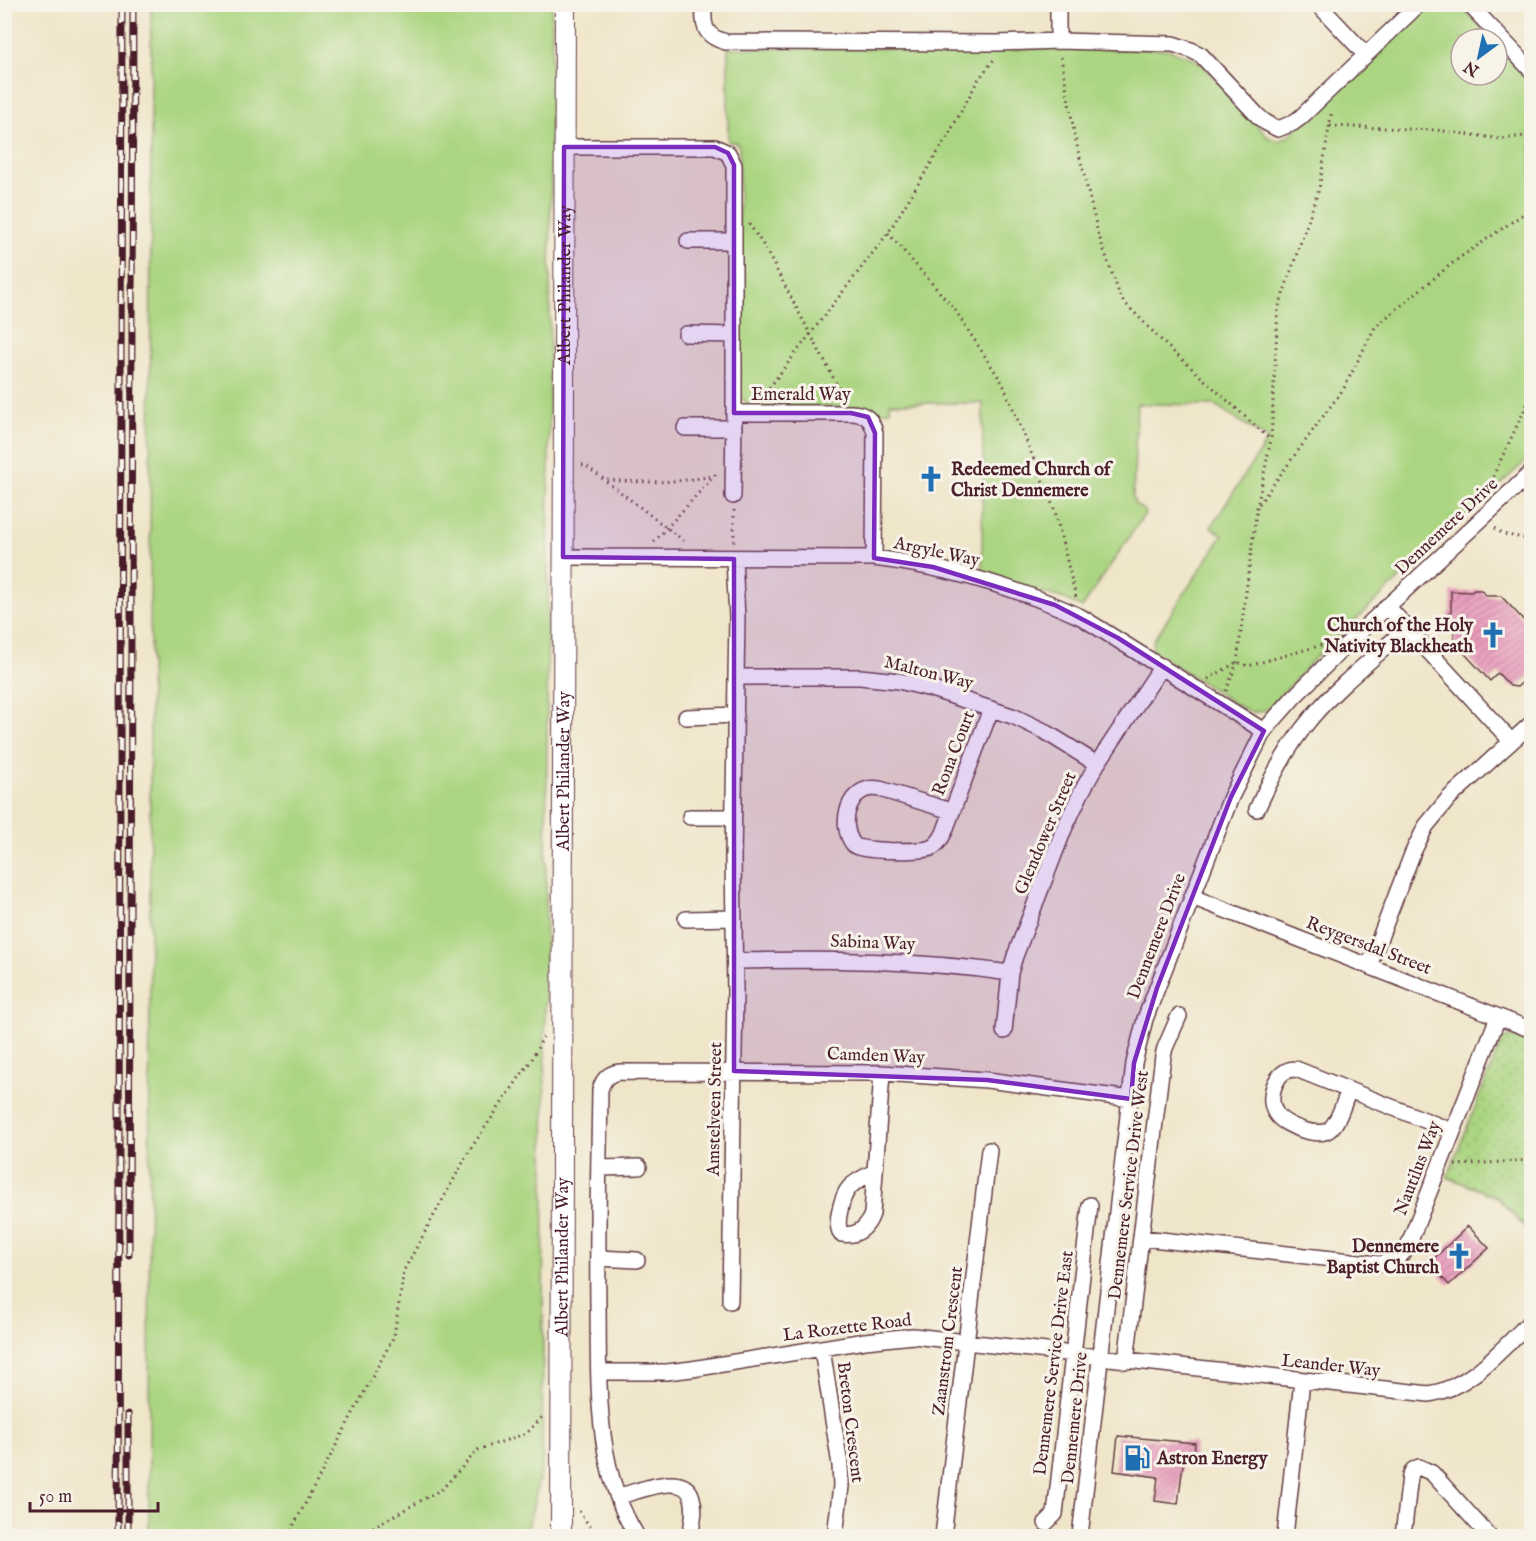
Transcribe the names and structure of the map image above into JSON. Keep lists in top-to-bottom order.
{
  "streets": {
    "street": [
      "Albert Philander Way",
      "Emerald Way",
      "Dennemere Drive",
      "Argyle Way",
      "Malton Way",
      "Rona Court",
      "Glendower Street",
      "Sabina Way",
      "Reygersdal Street",
      "Camden Way",
      "Amstelveen Street",
      "Nautilus Way",
      "Dennemere Service Drive West",
      "La Rozette Road",
      "Zaanstrom Crescent",
      "Dennemere Service Drive East",
      "Leander Way",
      "Breton Crescent"
    ]
  },
  "crossings": [
    ["Albert Philander Way", "Emerald Way"],
    ["Albert Philander Way", "Argyle Way"],
    ["Emerald Way", "Argyle Way"],
    ["Dennemere Drive", "Argyle Way"],
    ["Dennemere Drive", "Reygersdal Street"],
    ["Dennemere Drive", "Camden Way"],
    ["Dennemere Drive", "La Rozette Road"],
    ["Dennemere Drive", "Leander Way"],
    ["Argyle Way", "Glendower Street"],
    ["Argyle Way", "Amstelveen Street"],
    ["Malton Way", "Rona Court"],
    ["Malton Way", "Glendower Street"],
    ["Malton Way", "Amstelveen Street"],
    ["Glendower Street", "Sabina Way"],
    ["Sabina Way", "Amstelveen Street"],
    ["Reygersdal Street", "Nautilus Way"],
    ["Camden Way", "Amstelveen Street"],
    ["Nautilus Way", "Dennemere Service Drive West"],
    ["Dennemere Service Drive West", "Leander Way"],
    ["La Rozette Road", "Zaanstrom Crescent"],
    ["La Rozette Road", "Dennemere Service Drive East"],
    ["La Rozette Road", "Leander Way"],
    ["La Rozette Road", "Breton Crescent"]
  ],
  "places": {
    "church": ["Redeemed Church of Christ Dennemere", "Church of the Holy Nativity Blackheath", "Dennemere Baptist Church"],
    "fuel station": ["Astron Energy"]
  },
  "scale_bar": "50 m",
  "north": "bottom left"
}
